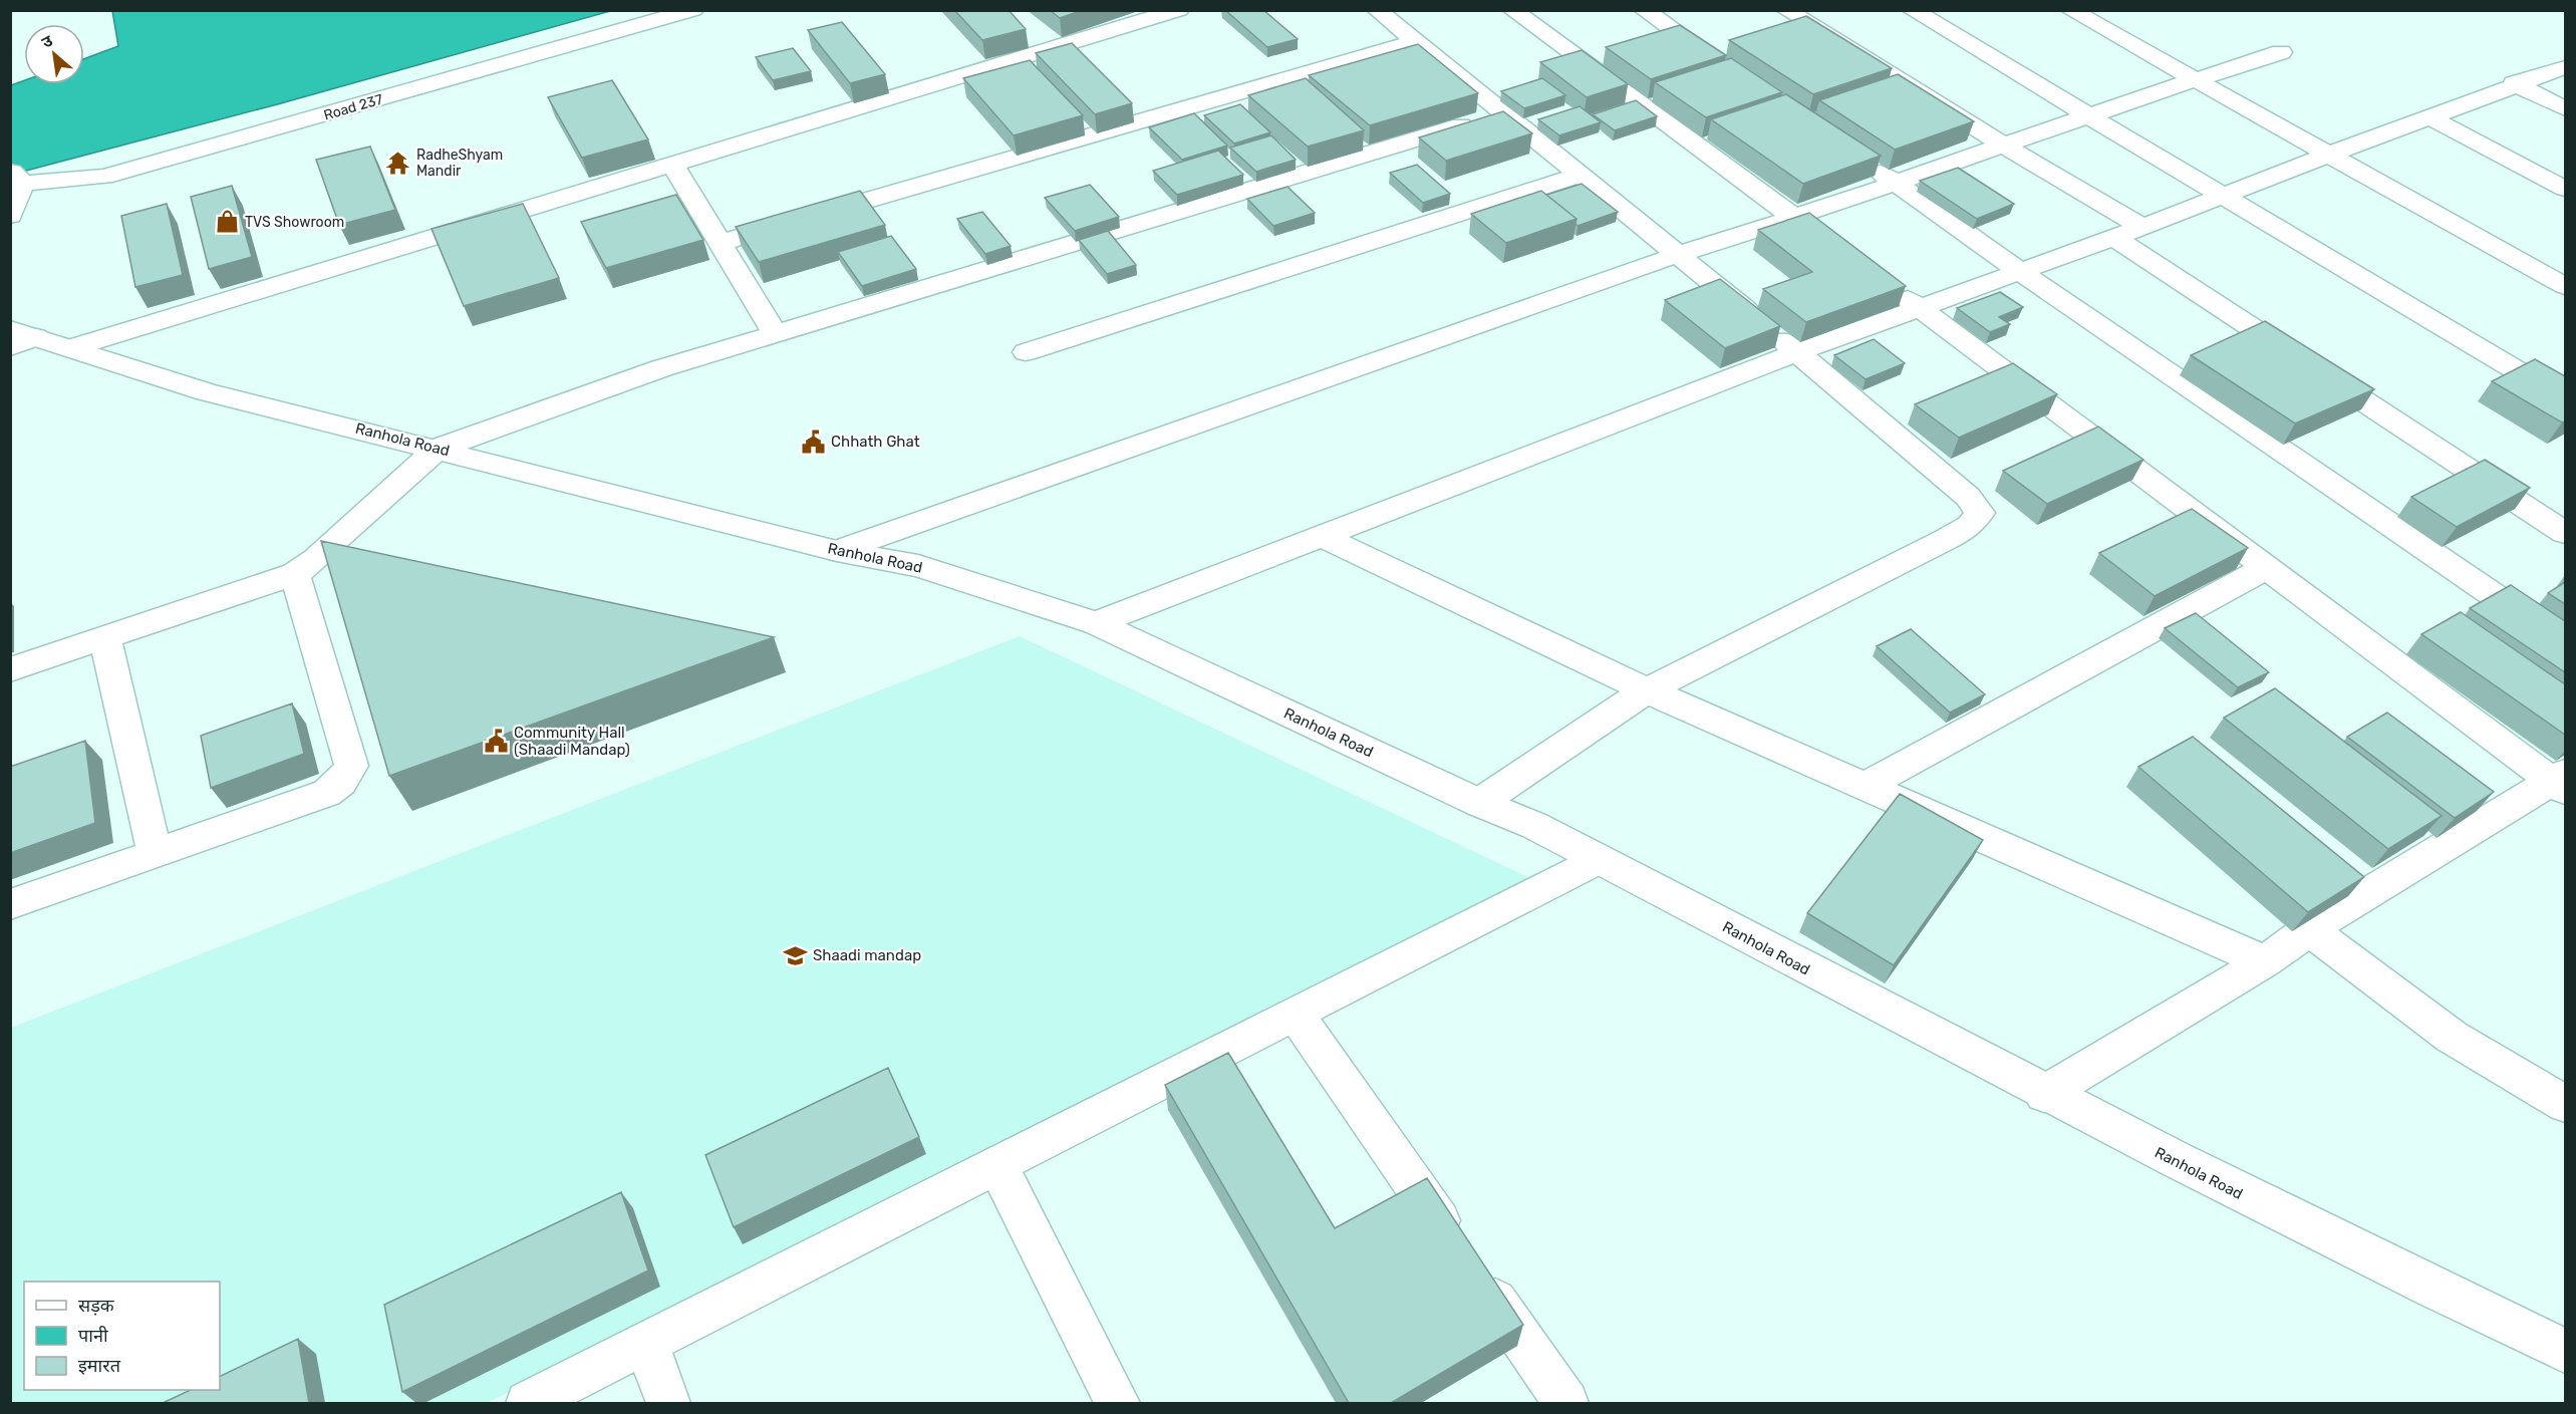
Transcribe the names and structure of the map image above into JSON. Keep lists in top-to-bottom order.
{
  "streets": {
    "street": ["Road 237", "Ranhola Road"]
  },
  "places": {
    "temple": ["RadheShyam Mandir"],
    "shop": ["TVS Showroom"],
    "public building": ["Chhath Ghat", "Community Hall (Shaadi Mandap)"],
    "school or university": ["Shaadi mandap"]
  },
  "legend": ["सड़क", "पानी", "इमारत"],
  "north": "top left"
}
